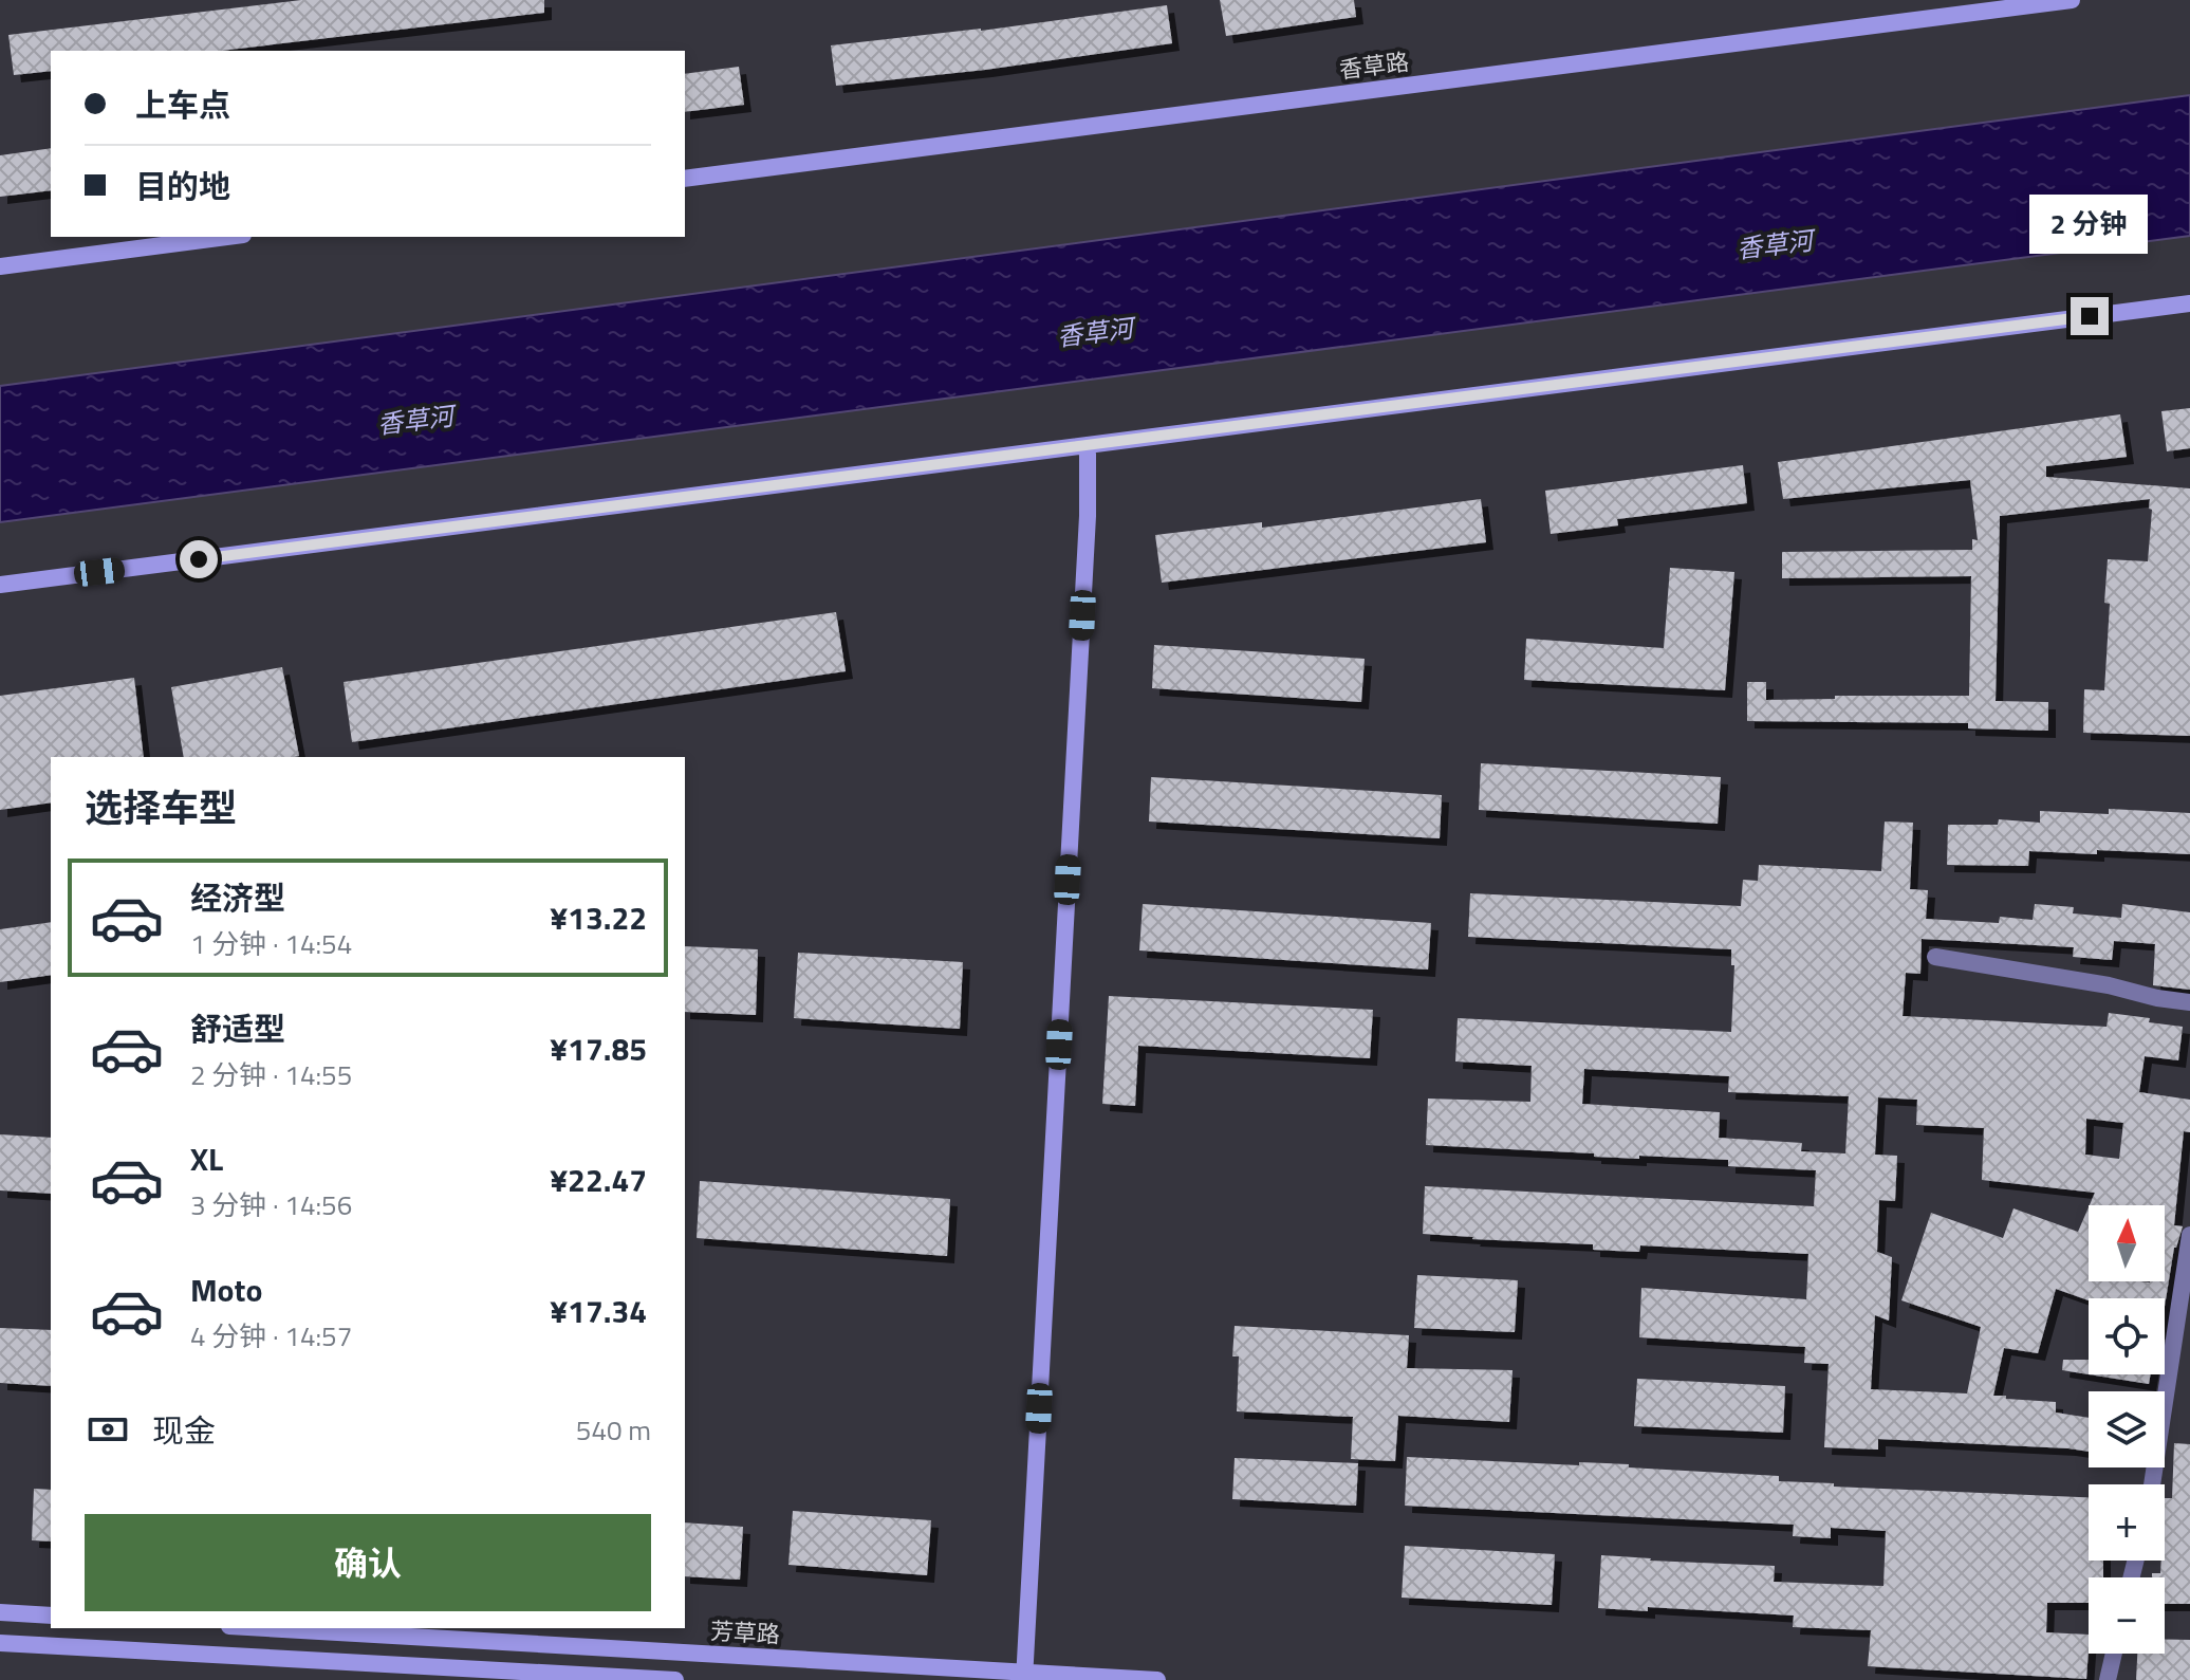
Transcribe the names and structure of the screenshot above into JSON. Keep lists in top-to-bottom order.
{
  "streets": {
    "street": ["香草路", "芳草路"]
  },
  "water": ["香草河"],
  "north": "top",
  "page": {
    "banner": ["上车点", "目的地"],
    "bubble": "2 分钟",
    "heading": "选择车型",
    "list": [
      {
        "name": "经济型",
        "note": "1 分钟 · 14:54",
        "value": "¥13.22"
      },
      {
        "name": "舒适型",
        "note": "2 分钟 · 14:55",
        "value": "¥17.85"
      },
      {
        "name": "XL",
        "note": "3 分钟 · 14:56",
        "value": "¥22.47"
      },
      {
        "name": "Moto",
        "note": "4 分钟 · 14:57",
        "value": "¥17.34"
      }
    ],
    "map_buttons": ["+", "−"],
    "pay": ["现金", "540 m"],
    "buttons": "确认"
  }
}
